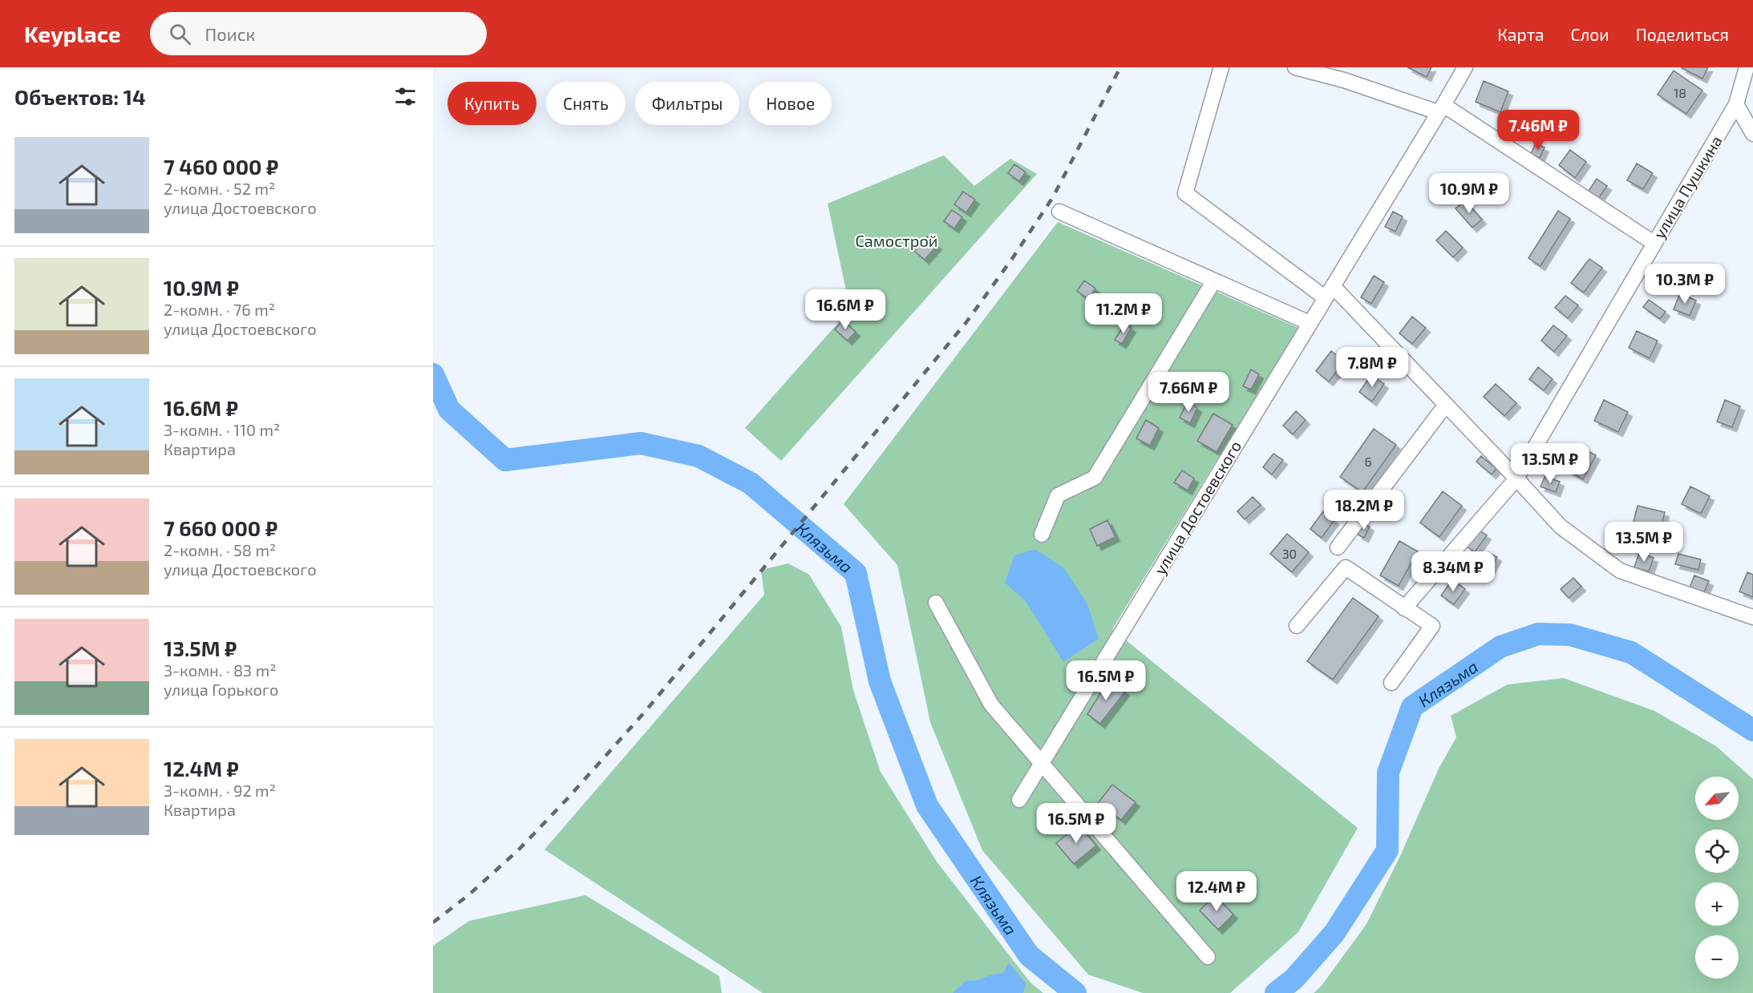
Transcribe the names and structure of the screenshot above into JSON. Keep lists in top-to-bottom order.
{
  "streets": {
    "street": ["улица Пушкина", "улица Достоевского"]
  },
  "water": ["Клязьма"],
  "parks": ["Самострой"],
  "house_numbers": ["18", "6", "30"],
  "north": "bottom left",
  "page": {
    "header": "Keyplace",
    "search": "Поиск",
    "nav": ["Карта", "Слои", "Поделиться"],
    "heading": "Объектов: 14",
    "chip": [
      "Купить",
      "Снять",
      "Фильтры",
      "Новое"
    ],
    "price": [
      "7.46M ₽",
      "10.9M ₽",
      "10.3M ₽",
      "16.6M ₽",
      "11.2M ₽",
      "7.8M ₽",
      "7.66M ₽",
      "13.5M ₽",
      "18.2M ₽",
      "13.5M ₽",
      "8.34M ₽",
      "16.5M ₽",
      "16.5M ₽",
      "12.4M ₽"
    ],
    "list": [
      {
        "name": "7 460 000 ₽",
        "note": "2-комн. · 52 m² · улица Достоевского"
      },
      {
        "name": "10.9M ₽",
        "note": "2-комн. · 76 m² · улица Достоевского"
      },
      {
        "name": "16.6M ₽",
        "note": "3-комн. · 110 m² · Квартира"
      },
      {
        "name": "7 660 000 ₽",
        "note": "2-комн. · 58 m² · улица Достоевского"
      },
      {
        "name": "13.5M ₽",
        "note": "3-комн. · 83 m² · улица Горького"
      },
      {
        "name": "12.4M ₽",
        "note": "3-комн. · 92 m² · Квартира"
      }
    ],
    "map_buttons": ["+", "−"]
  }
}
